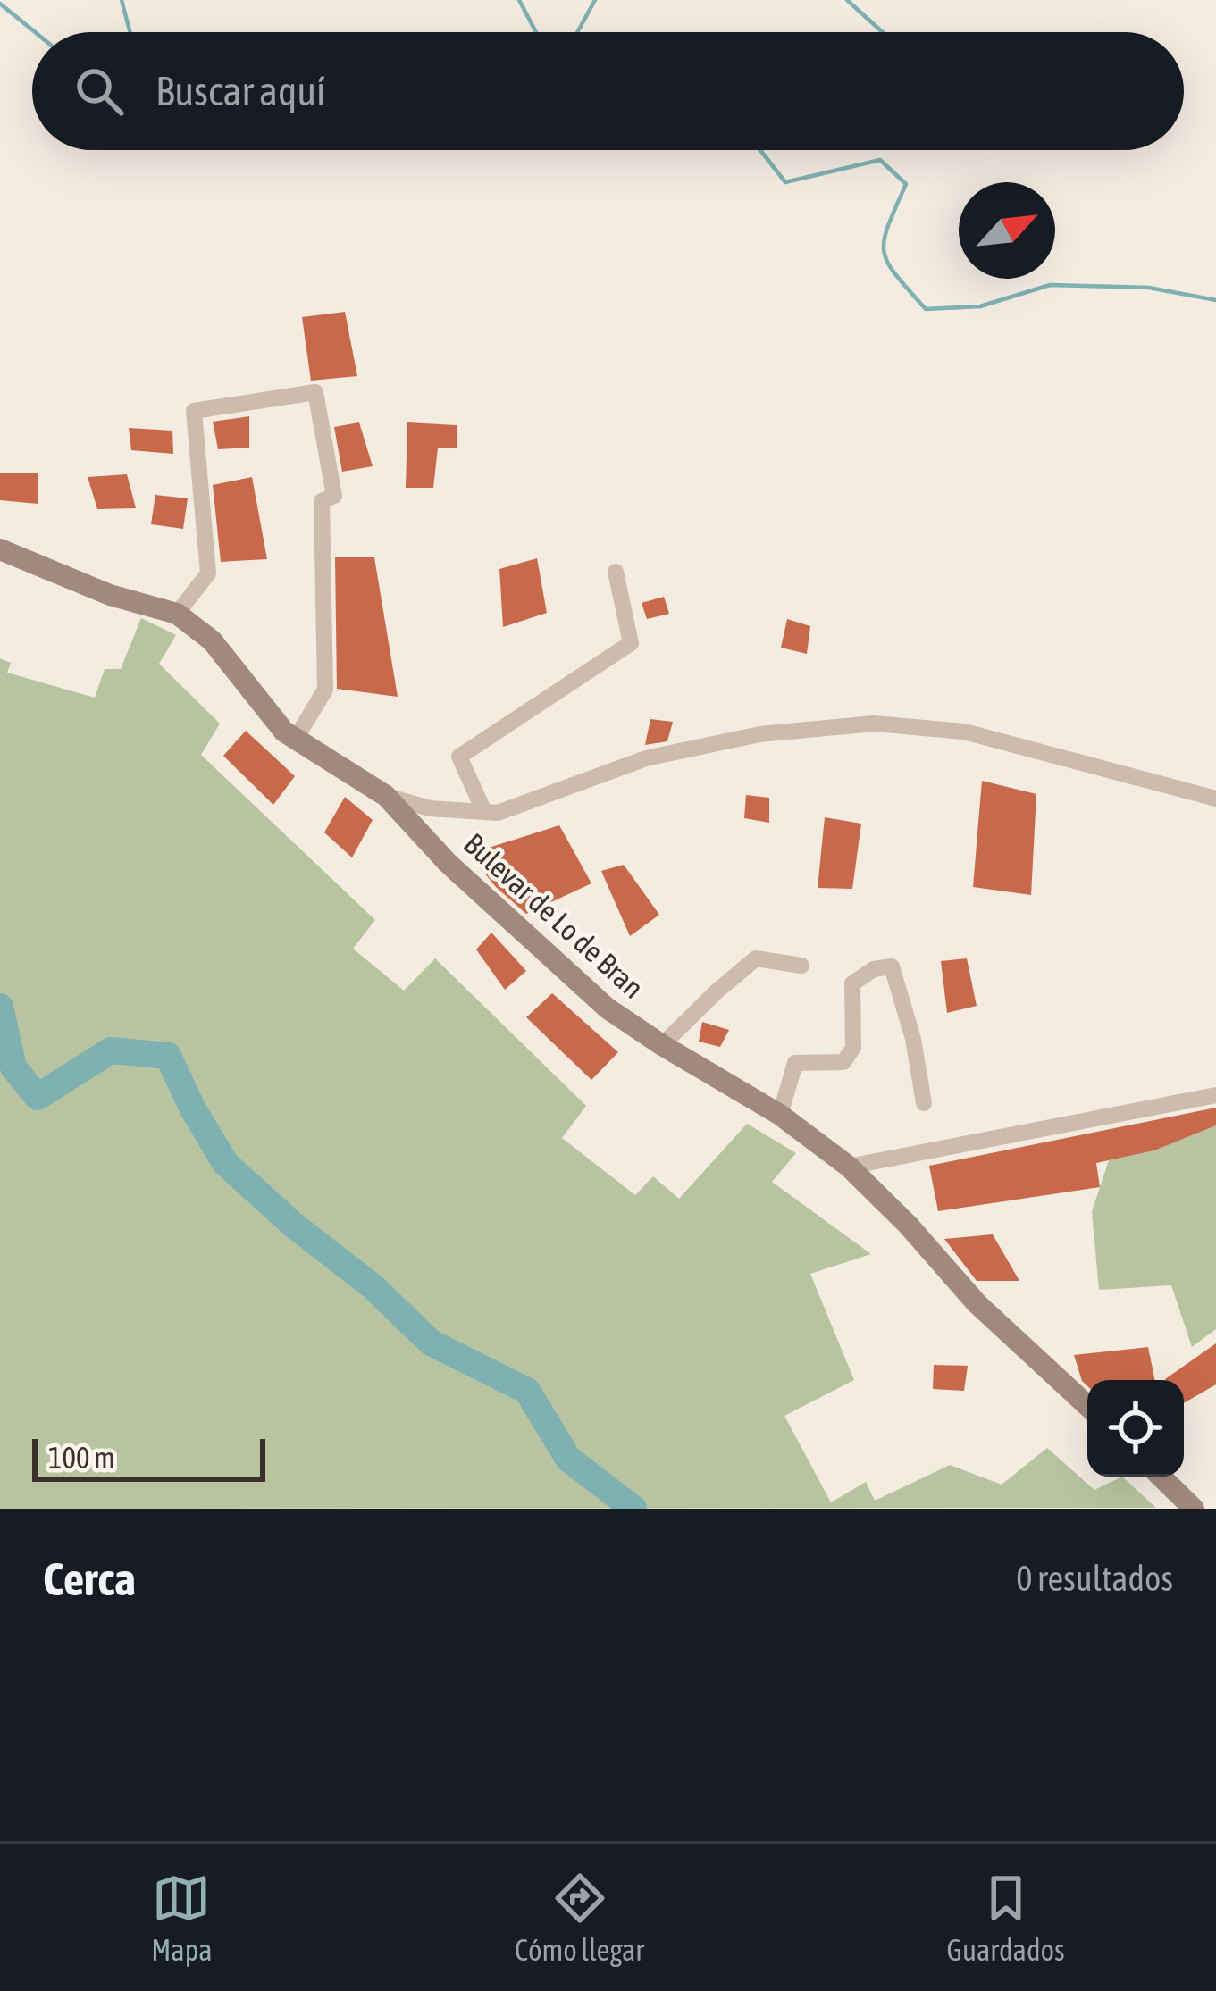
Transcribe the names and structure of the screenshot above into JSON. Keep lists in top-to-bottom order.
{
  "streets": {
    "street": ["Bulevar de Lo de Bran"]
  },
  "scale_bar": "100 m",
  "north": "top right",
  "page": {
    "search": "Buscar aquí",
    "scale": "100 m",
    "heading": ["Cerca", "0 resultados"],
    "nav": ["Mapa", "Cómo llegar", "Guardados"]
  }
}
